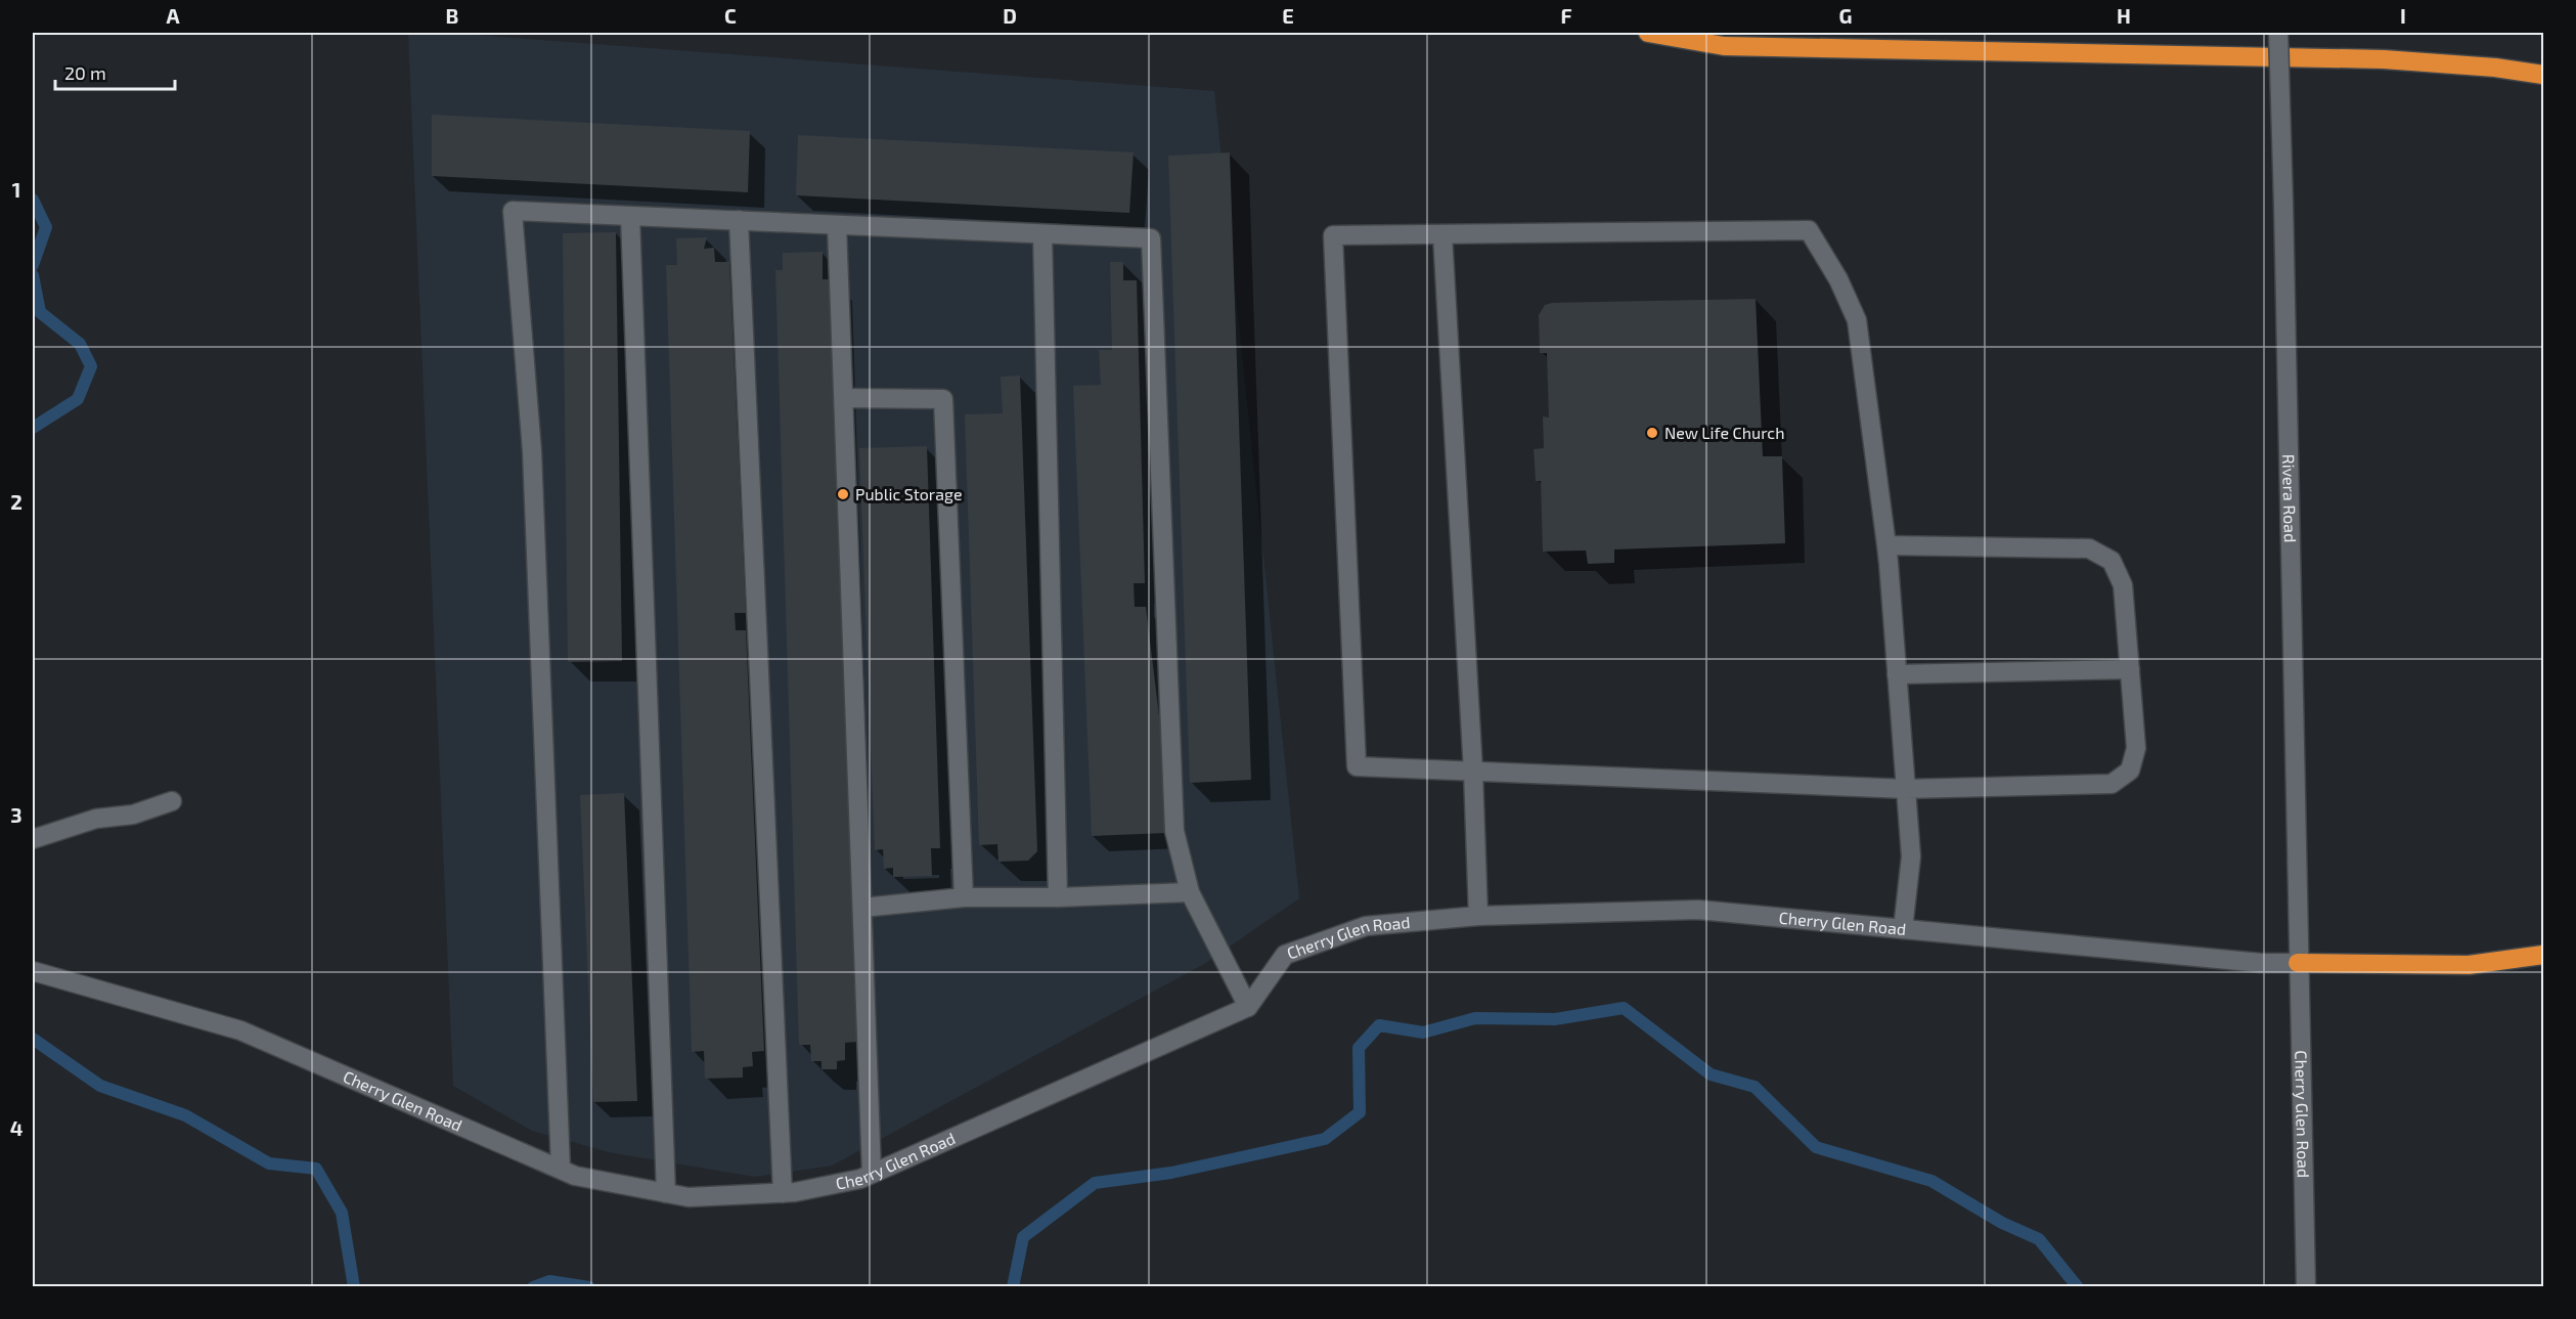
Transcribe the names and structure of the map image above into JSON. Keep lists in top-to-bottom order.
{
  "streets": {
    "street": ["Rivera Road", "Cherry Glen Road"]
  },
  "crossings": [
    ["Rivera Road", "Cherry Glen Road"]
  ],
  "places": ["New Life Church", "Public Storage"],
  "scale_bar": "20 m",
  "grid": {
    "columns": [
      "A",
      "B",
      "C",
      "D",
      "E",
      "F",
      "G",
      "H",
      "I"
    ],
    "rows": [
      "1",
      "2",
      "3",
      "4"
    ]
  }
}
